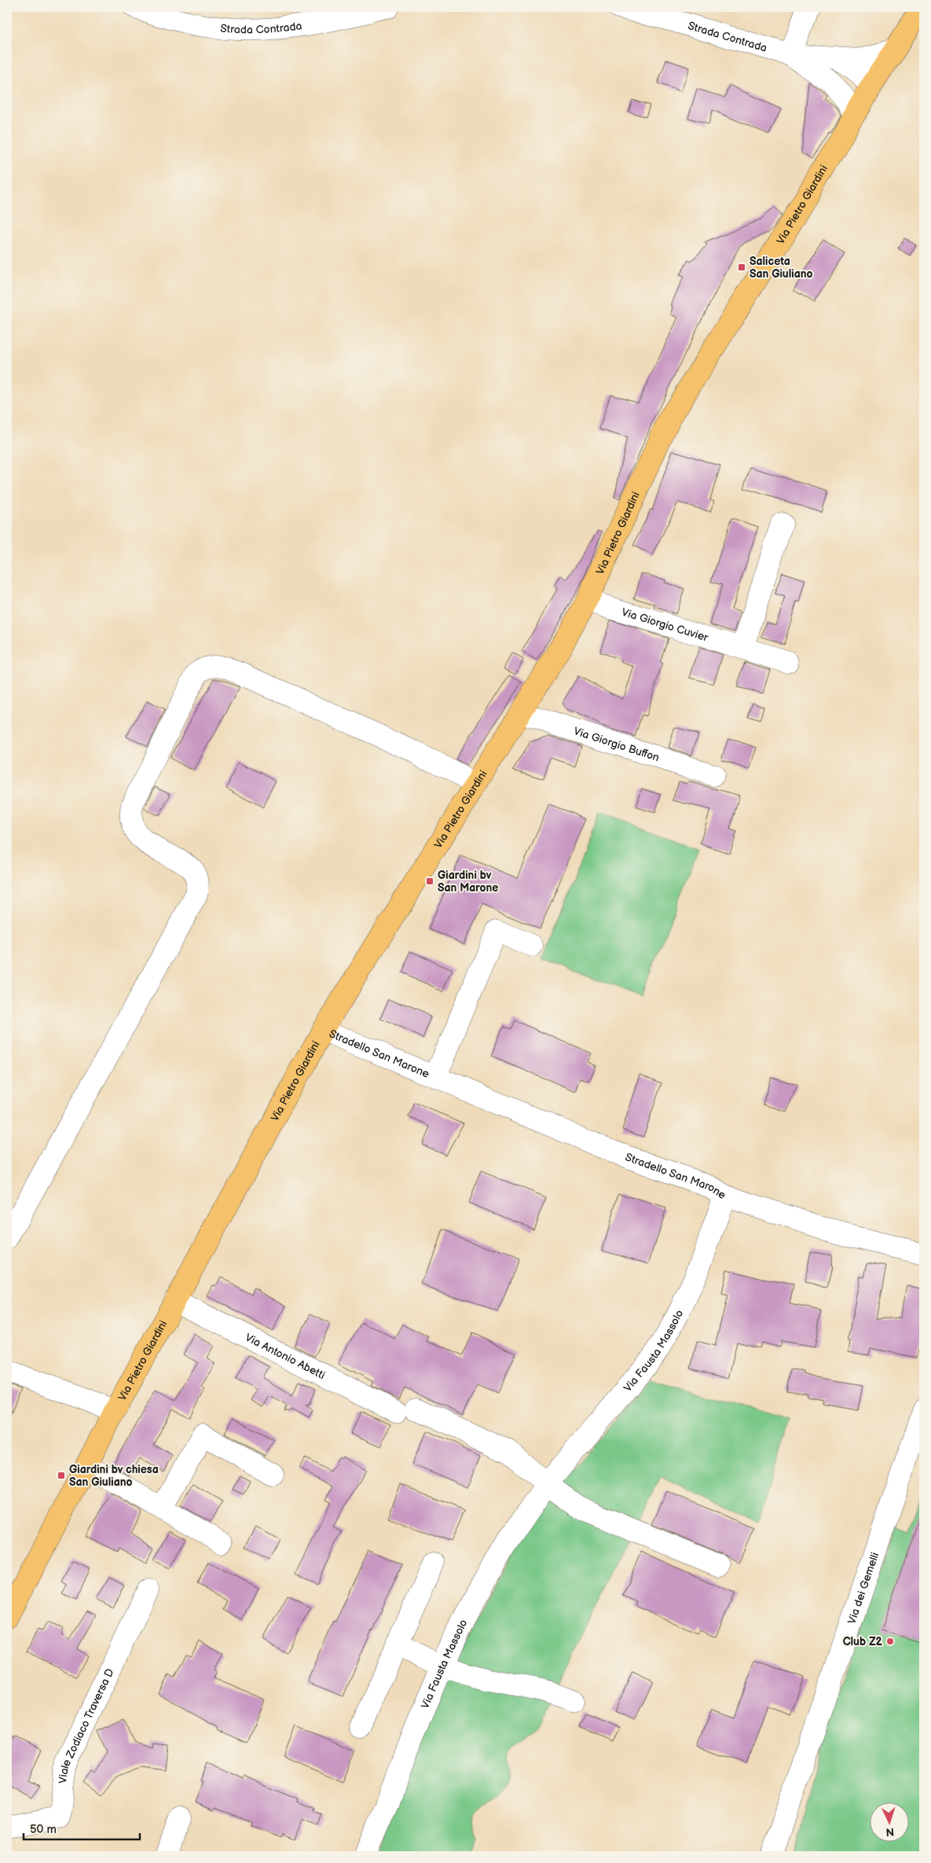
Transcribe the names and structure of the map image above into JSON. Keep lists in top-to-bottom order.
{
  "streets": {
    "main road": ["Via Pietro Giardini"],
    "street": [
      "Strada Contrada",
      "Via Giorgio Cuvier",
      "Via Giorgio Buffon",
      "Stradello San Marone",
      "Via Fausta Massolo",
      "Via Antonio Abetti",
      "Via dei Gemelli",
      "Viale Zodiaco Traversa D"
    ]
  },
  "crossings": [
    ["Strada Contrada", "Via Pietro Giardini"],
    ["Via Pietro Giardini", "Via Giorgio Cuvier"],
    ["Via Pietro Giardini", "Via Giorgio Buffon"],
    ["Via Pietro Giardini", "Stradello San Marone"],
    ["Via Pietro Giardini", "Via Antonio Abetti"],
    ["Stradello San Marone", "Via Fausta Massolo"],
    ["Via Fausta Massolo", "Via Antonio Abetti"]
  ],
  "places": {
    "transit": ["Saliceta San Giuliano", "Giardini bv San Marone", "Giardini bv chiesa San Giuliano"],
    "other": ["Club Z2"]
  },
  "scale_bar": "50 m",
  "north": "bottom"
}
